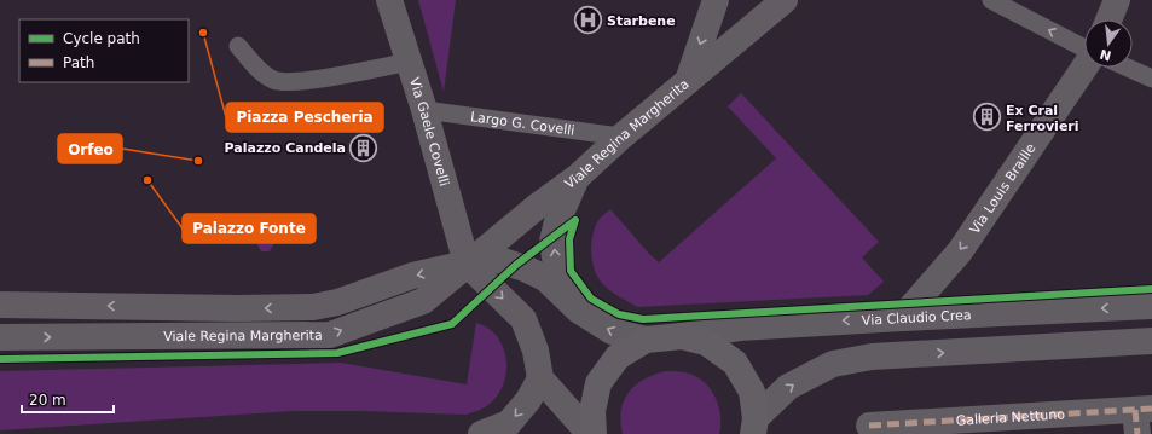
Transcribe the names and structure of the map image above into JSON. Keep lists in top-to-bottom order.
{
  "streets": {
    "street": [
      "Via Gaele Covelli",
      "Viale Regina Margherita",
      "Via Louis Braille",
      "Via Claudio Crea",
      "Galleria Nettuno"
    ],
    "lane": ["Largo G. Covelli"]
  },
  "crossings": [
    ["Largo G. Covelli", "Via Gaele Covelli"],
    ["Largo G. Covelli", "Viale Regina Margherita"],
    ["Via Gaele Covelli", "Viale Regina Margherita"],
    ["Via Louis Braille", "Via Claudio Crea"]
  ],
  "one_way": ["Via Louis Braille"],
  "places": {
    "hospital": ["Starbene"],
    "other": ["Piazza Pescheria", "Orfeo", "Palazzo Fonte"],
    "building": ["Ex Cral Ferrovieri", "Palazzo Candela"]
  },
  "legend": ["Cycle path", "Path"],
  "scale_bar": "20 m",
  "north": "bottom"
}
